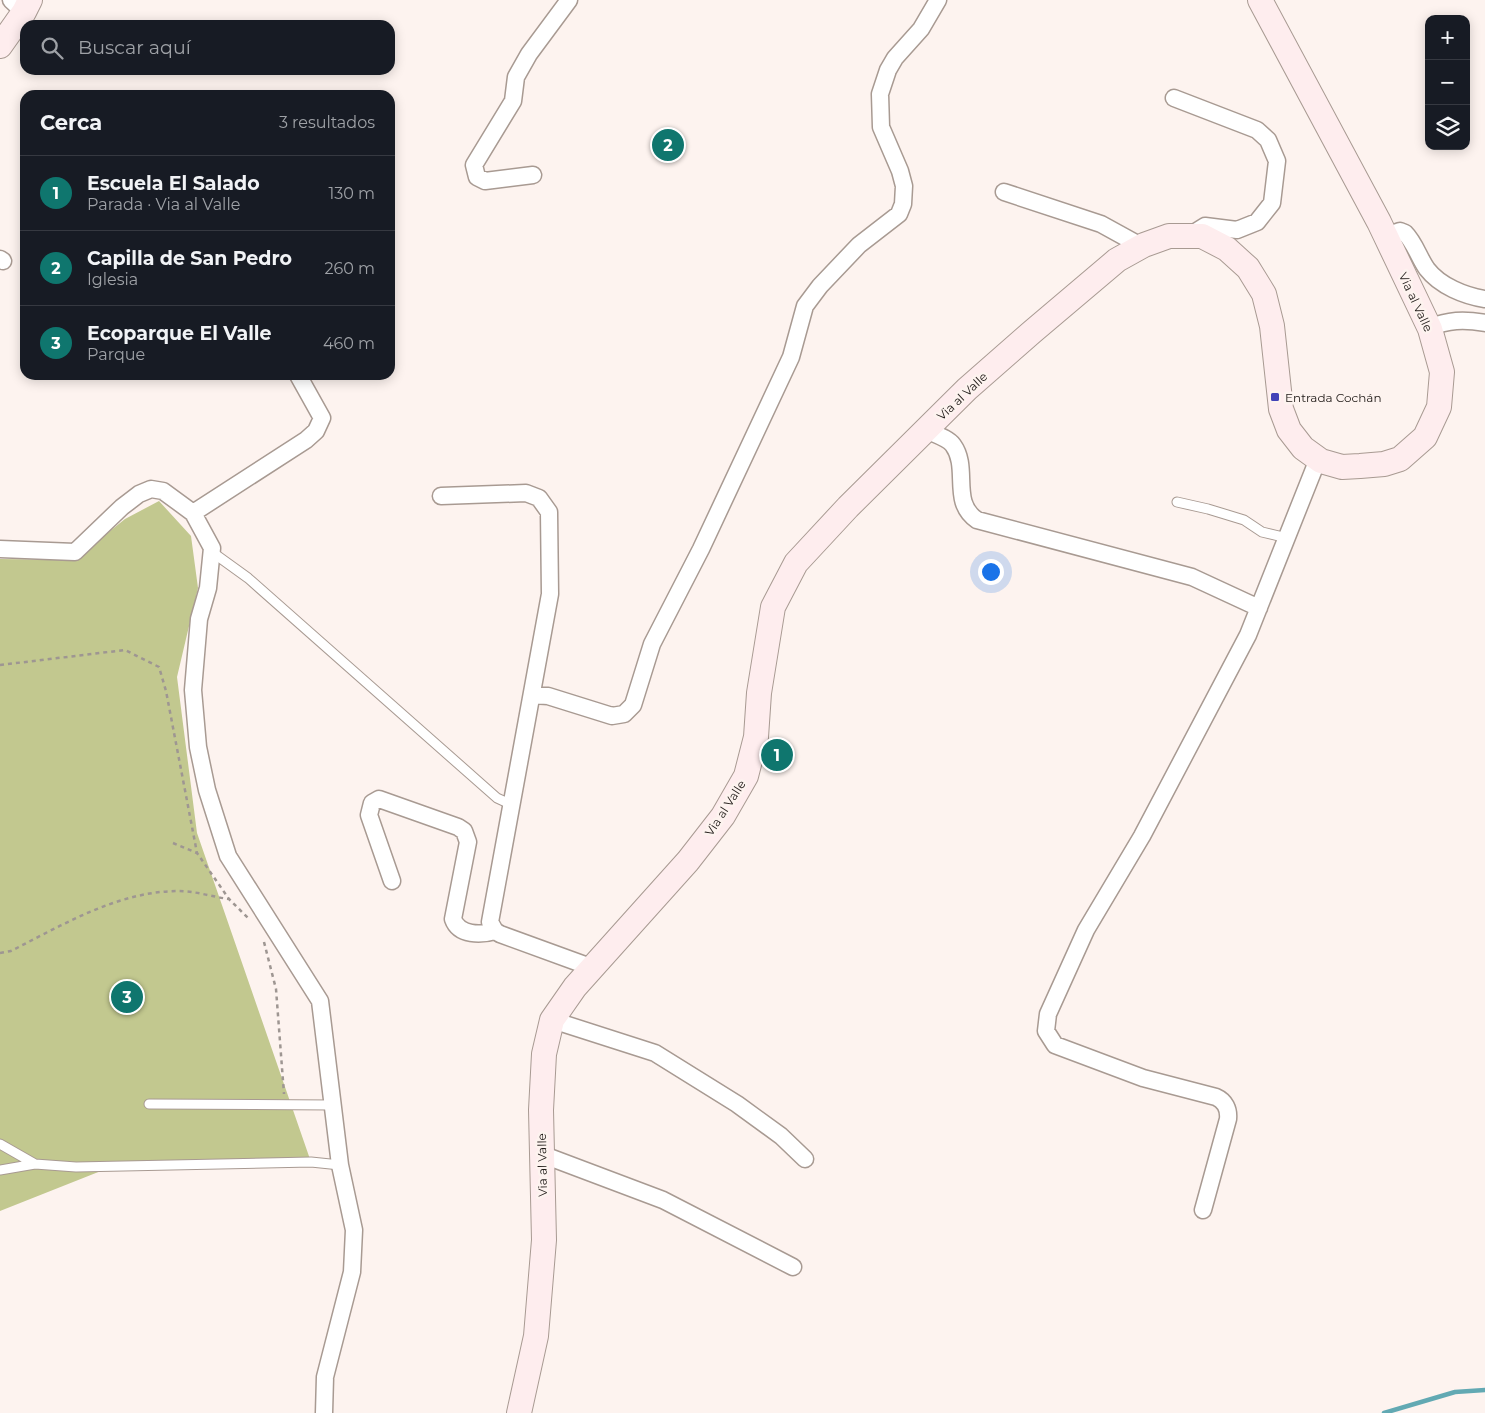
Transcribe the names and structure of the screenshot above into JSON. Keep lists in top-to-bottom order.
{
  "streets": {
    "main road": ["Via al Valle"]
  },
  "places": {
    "transit": ["Entrada Cochán"]
  },
  "page": {
    "map_buttons": ["+", "−"],
    "search": "Buscar aquí",
    "heading": ["Cerca", "3 resultados"],
    "pins": ["2", "1", "3"],
    "list": [
      {
        "mark": "1",
        "name": "Escuela El Salado",
        "note": "Parada · Via al Valle",
        "value": "130 m"
      },
      {
        "mark": "2",
        "name": "Capilla de San Pedro",
        "note": "Iglesia",
        "value": "260 m"
      },
      {
        "mark": "3",
        "name": "Ecoparque El Valle",
        "note": "Parque",
        "value": "460 m"
      }
    ]
  }
}
